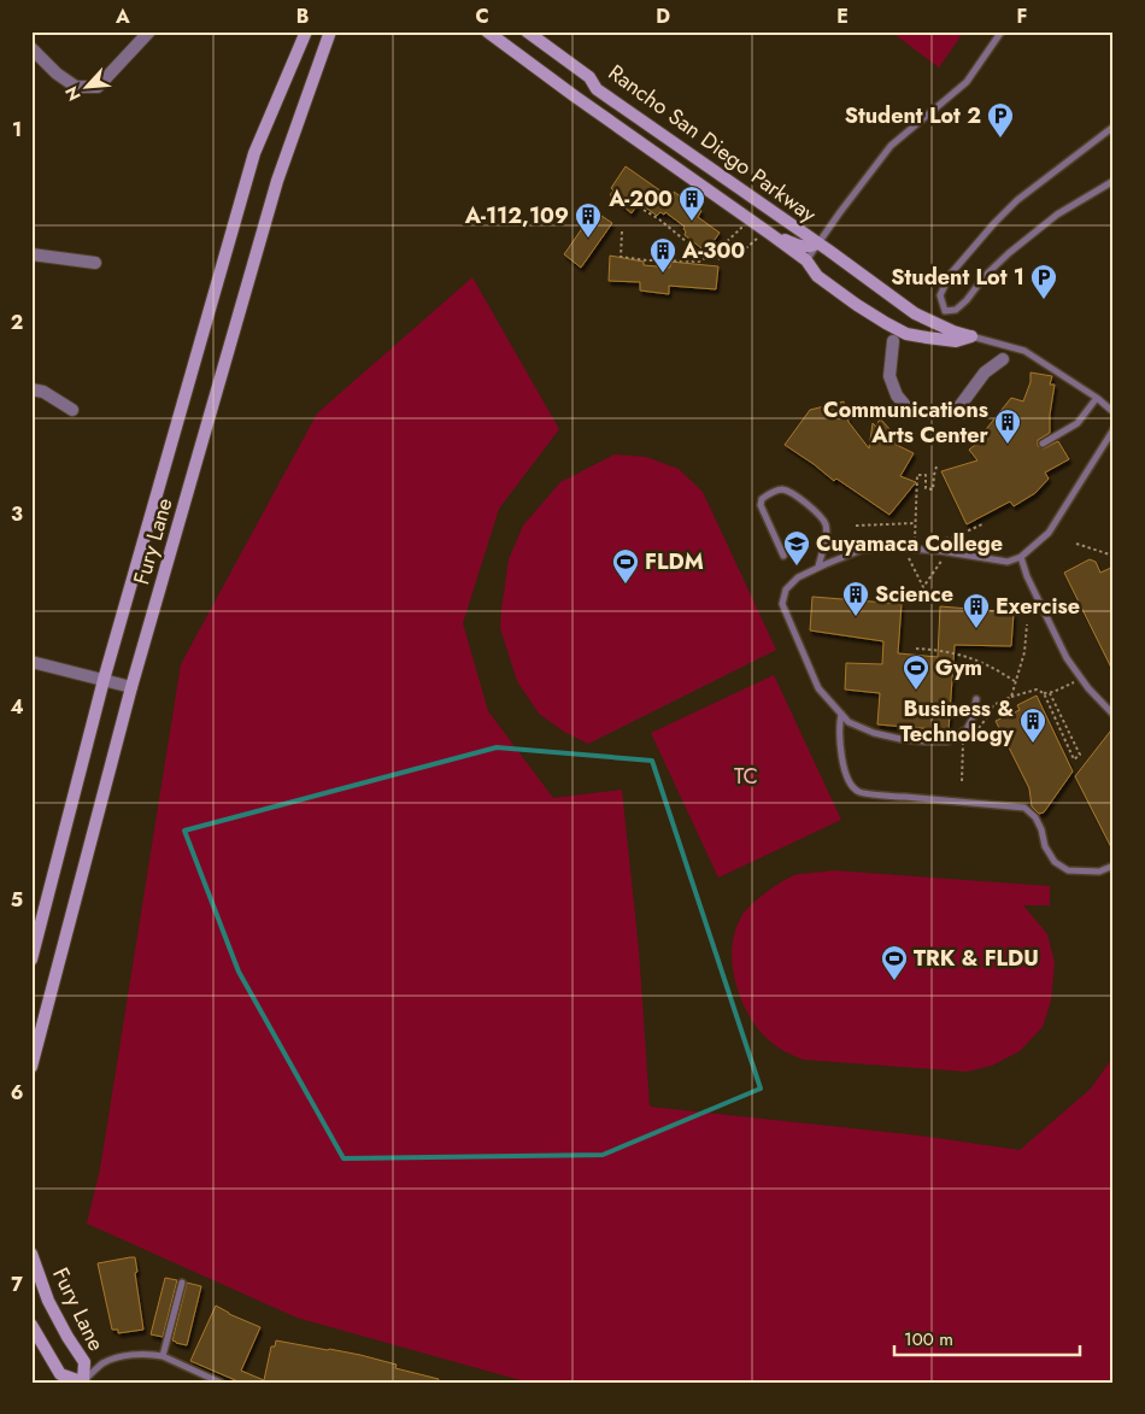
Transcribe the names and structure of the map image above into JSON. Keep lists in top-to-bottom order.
{
  "streets": {
    "main road": ["Rancho San Diego Parkway", "Fury Lane"]
  },
  "parks": ["TC"],
  "places": {
    "parking": ["Student Lot 2", "Student Lot 1"],
    "building": [
      "A-200",
      "A-112,109",
      "A-300",
      "Communications Arts Center",
      "Science",
      "Exercise",
      "Business & Technology"
    ],
    "school or university": ["Cuyamaca College"],
    "sports": ["FLDM", "Gym", "TRK & FLDU"]
  },
  "scale_bar": "100 m",
  "north": "bottom left",
  "grid": {
    "columns": [
      "A",
      "B",
      "C",
      "D",
      "E",
      "F"
    ],
    "rows": [
      "1",
      "2",
      "3",
      "4",
      "5",
      "6",
      "7"
    ]
  }
}
